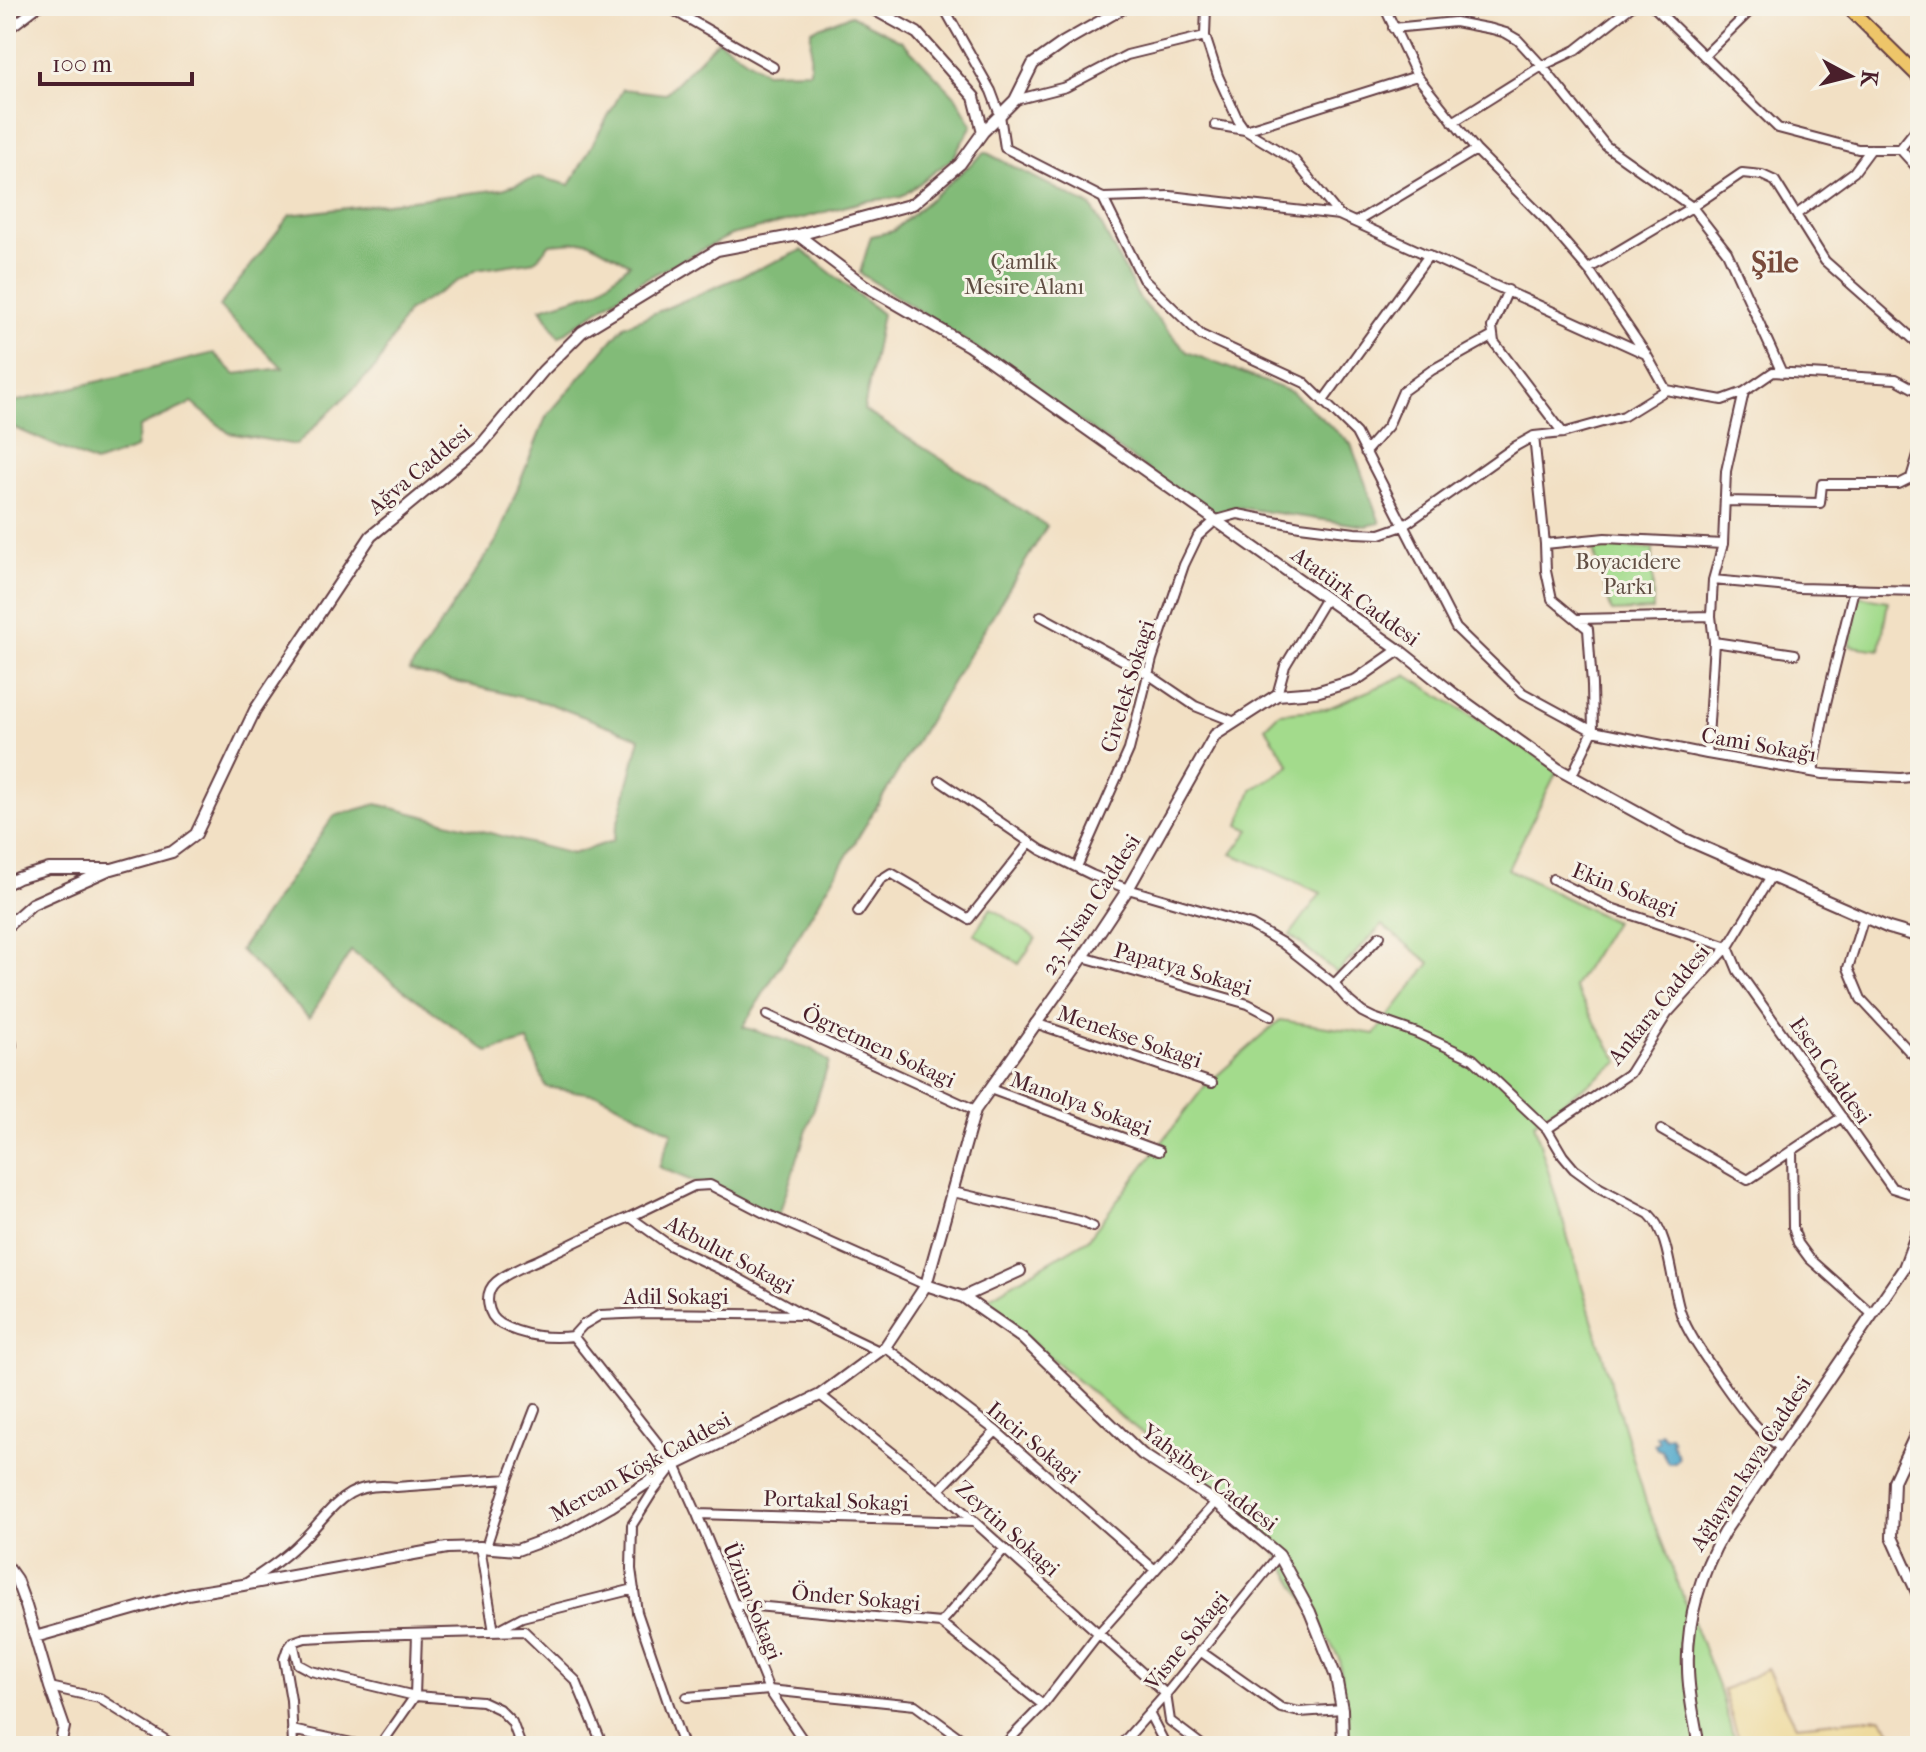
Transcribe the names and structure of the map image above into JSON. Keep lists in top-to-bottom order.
{
  "streets": {
    "street": [
      "Ağva Caddesi",
      "Atatürk Caddesi",
      "Civelek Sokagi",
      "Cami Sokağı",
      "Ekin Sokagi",
      "23. Nisan Caddesi",
      "Papatya Sokagi",
      "Ankara Caddesi",
      "Menekse Sokagi",
      "Ögretmen Sokagi",
      "Esen Caddesi",
      "Manolya Sokagi",
      "Akbulut Sokagi",
      "Adil Sokagi",
      "Incir Sokagi",
      "Ağlayan kaya Caddesi",
      "Mercan Köşk Caddesi",
      "Yahşibey Caddesi",
      "Portakal Sokagi",
      "Zeytin Sokagi",
      "Önder Sokagi",
      "Üzüm Sokagi",
      "Visne Sokagi"
    ]
  },
  "crossings": [
    ["Ağva Caddesi", "Atatürk Caddesi"],
    ["Atatürk Caddesi", "Civelek Sokagi"],
    ["Atatürk Caddesi", "23. Nisan Caddesi"],
    ["Atatürk Caddesi", "Ankara Caddesi"],
    ["Ekin Sokagi", "Ankara Caddesi"],
    ["Ekin Sokagi", "Esen Caddesi"],
    ["23. Nisan Caddesi", "Papatya Sokagi"],
    ["23. Nisan Caddesi", "Menekse Sokagi"],
    ["23. Nisan Caddesi", "Ögretmen Sokagi"],
    ["23. Nisan Caddesi", "Manolya Sokagi"],
    ["23. Nisan Caddesi", "Mercan Köşk Caddesi"],
    ["Ankara Caddesi", "Esen Caddesi"],
    ["Akbulut Sokagi", "Adil Sokagi"],
    ["Akbulut Sokagi", "Incir Sokagi"],
    ["Akbulut Sokagi", "Mercan Köşk Caddesi"],
    ["Adil Sokagi", "Üzüm Sokagi"],
    ["Incir Sokagi", "Mercan Köşk Caddesi"],
    ["Mercan Köşk Caddesi", "Zeytin Sokagi"],
    ["Mercan Köşk Caddesi", "Üzüm Sokagi"],
    ["Yahşibey Caddesi", "Visne Sokagi"],
    ["Portakal Sokagi", "Zeytin Sokagi"],
    ["Portakal Sokagi", "Üzüm Sokagi"],
    ["Zeytin Sokagi", "Visne Sokagi"],
    ["Önder Sokagi", "Üzüm Sokagi"]
  ],
  "districts": ["Şile"],
  "parks": ["Çamlık Mesire Alanı", "Boyacıdere Parkı"],
  "scale_bar": "100 m",
  "north": "right"
}
